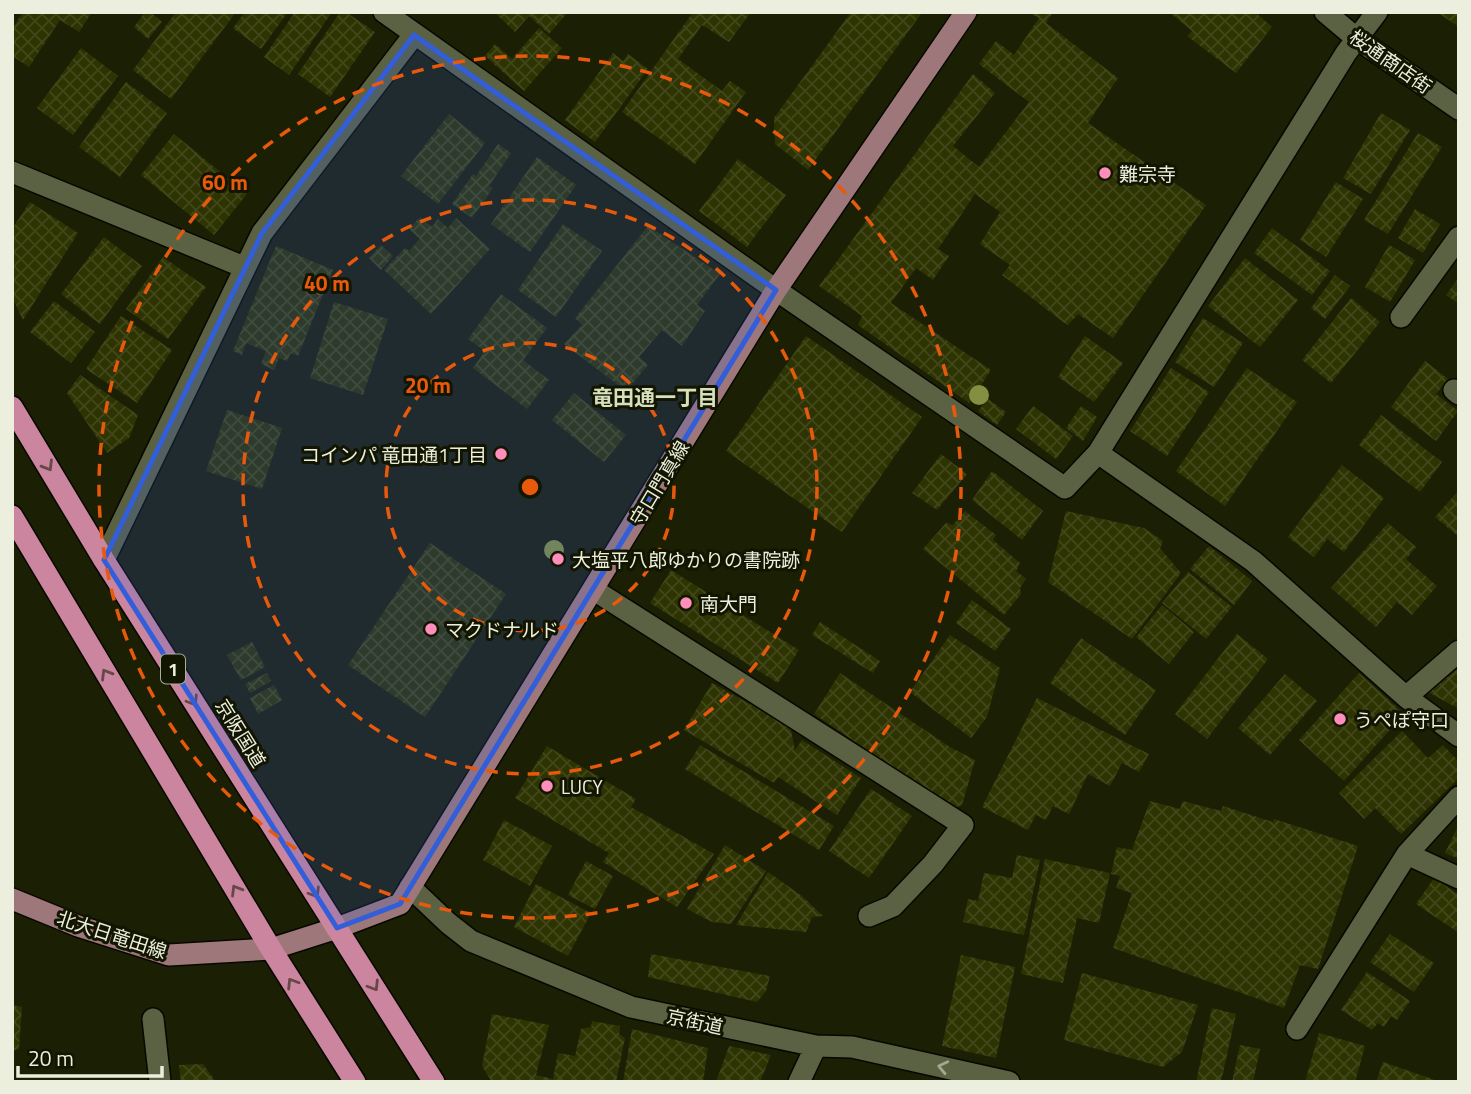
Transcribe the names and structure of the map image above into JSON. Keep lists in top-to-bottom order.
{
  "streets": {
    "highway": ["1", "京阪国道"],
    "main road": ["守口門真線", "北大日竜田線"],
    "street": ["桜通商店街", "京街道"]
  },
  "crossings": [
    ["守口門真線", "京阪国道"],
    ["守口門真線", "北大日竜田線"],
    ["守口門真線", "京街道"],
    ["京阪国道", "北大日竜田線"]
  ],
  "districts": ["竜田通一丁目"],
  "places": [
    "難宗寺",
    "コインパ 竜田通1丁目",
    "大塩平八郎ゆかりの書院跡",
    "南大門",
    "マクドナルド",
    "うぺぽ守口",
    "LUCY"
  ],
  "scale_bar": "20 m",
  "rings": ["60 m", "40 m", "20 m"]
}
